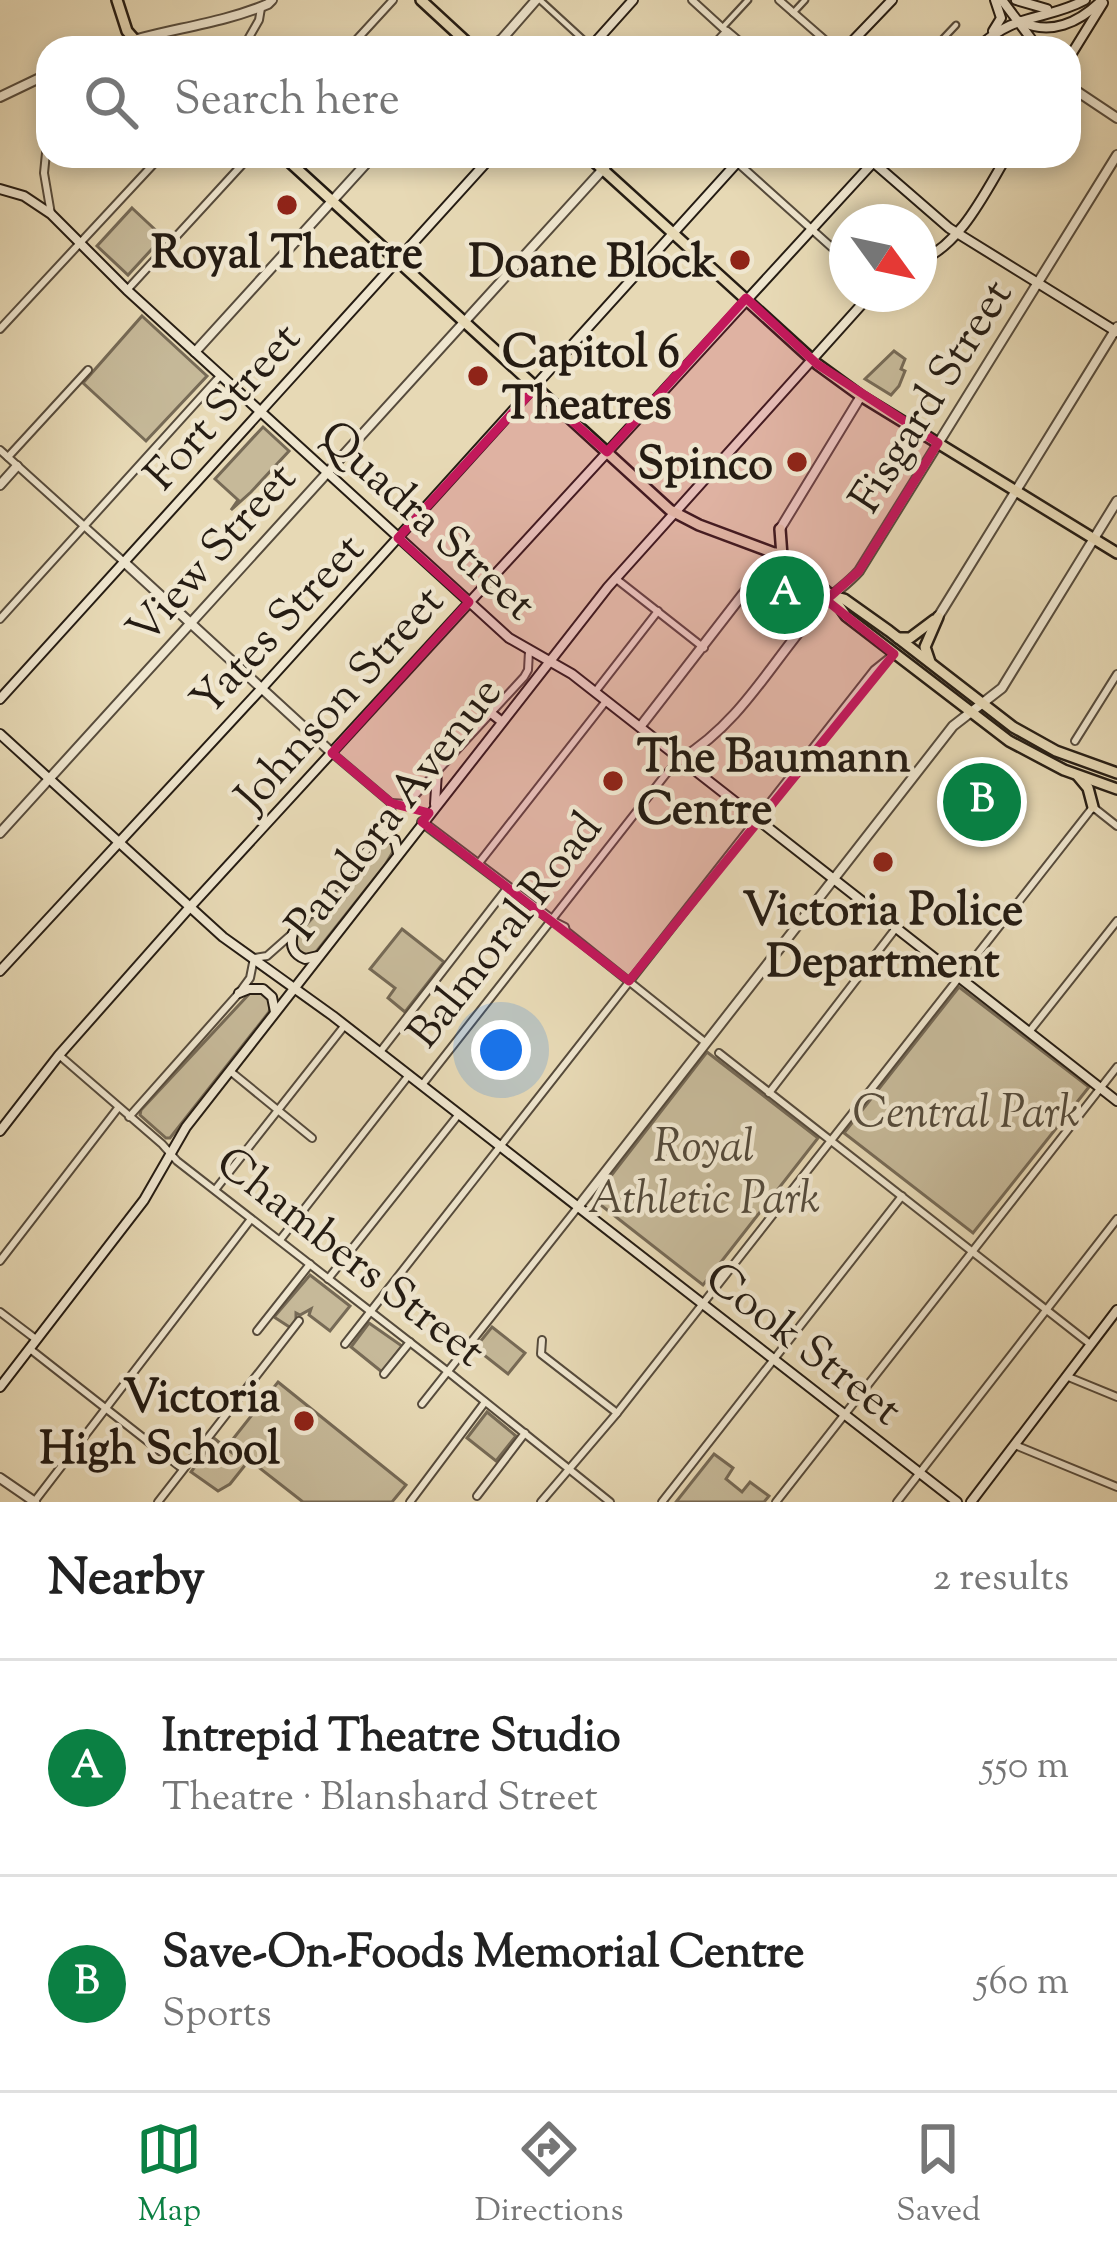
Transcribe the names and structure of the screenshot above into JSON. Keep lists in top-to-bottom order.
{
  "streets": {
    "main road": [
      "Fisgard Street",
      "Fort Street",
      "Quadra Street",
      "View Street",
      "Yates Street",
      "Johnson Street",
      "Pandora Avenue",
      "Cook Street"
    ],
    "street": ["Balmoral Road", "Chambers Street"]
  },
  "crossings": [
    ["Fisgard Street", "Quadra Street"],
    ["Fisgard Street", "Balmoral Road"],
    ["Fort Street", "Quadra Street"],
    ["Quadra Street", "View Street"],
    ["Quadra Street", "Yates Street"],
    ["Quadra Street", "Johnson Street"],
    ["Quadra Street", "Pandora Avenue"],
    ["Quadra Street", "Balmoral Road"],
    ["View Street", "Cook Street"],
    ["Yates Street", "Cook Street"],
    ["Johnson Street", "Chambers Street"],
    ["Johnson Street", "Cook Street"],
    ["Pandora Avenue", "Chambers Street"],
    ["Pandora Avenue", "Cook Street"],
    ["Balmoral Road", "Chambers Street"],
    ["Balmoral Road", "Cook Street"]
  ],
  "parks": ["Central Park", "Royal Athletic Park"],
  "places": [
    "Royal Theatre",
    "Doane Block",
    "Capitol 6 Theatres",
    "Spinco",
    "The Baumann Centre",
    "Victoria Police Department",
    "Victoria High School"
  ],
  "north": "bottom right",
  "page": {
    "search": "Search here",
    "pins": ["A", "B"],
    "heading": ["Nearby", "2 results"],
    "list": [
      {
        "mark": "A",
        "name": "Intrepid Theatre Studio",
        "note": "Theatre · Blanshard Street",
        "value": "550 m"
      },
      {
        "mark": "B",
        "name": "Save-On-Foods Memorial Centre",
        "note": "Sports",
        "value": "560 m"
      }
    ],
    "nav": ["Map", "Directions", "Saved"]
  }
}
